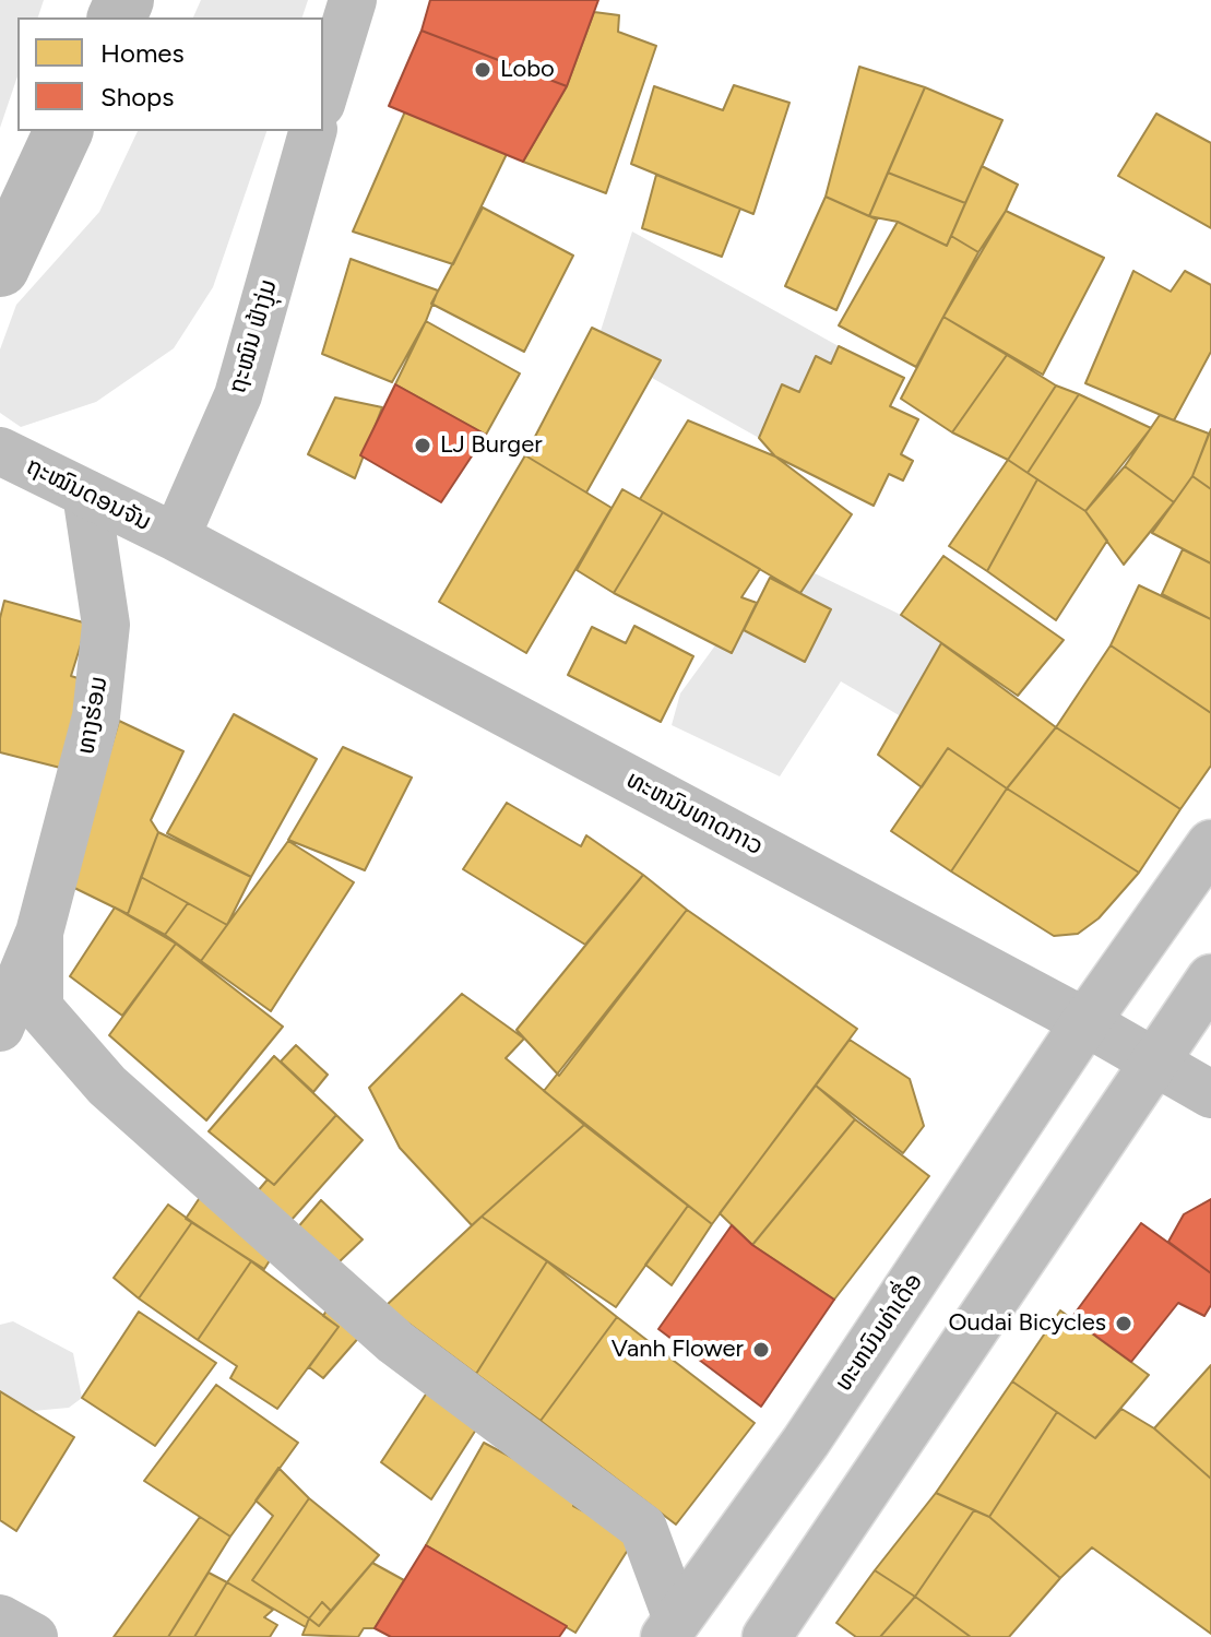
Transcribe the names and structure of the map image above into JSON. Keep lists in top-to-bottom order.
{
  "streets": {
    "street": [
      "ຖະໝົນ ຟ້າງຸ່ມ",
      "ຖະໝົນດອນຈັນ",
      "ທາງຮ່ອມ",
      "ທະຫນົນທາດກາວ",
      "ທະຫນົນທ່າເດື່ອ"
    ]
  },
  "crossings": [
    ["ຖະໝົນ ຟ້າງຸ່ມ", "ຖະໝົນດອນຈັນ"],
    ["ຖະໝົນ ຟ້າງຸ່ມ", "ທະຫນົນທາດກາວ"],
    ["ຖະໝົນດອນຈັນ", "ທາງຮ່ອມ"],
    ["ຖະໝົນດອນຈັນ", "ທະຫນົນທາດກາວ"],
    ["ທະຫນົນທາດກາວ", "ທະຫນົນທ່າເດື່ອ"]
  ],
  "places": [
    "Lobo",
    "LJ Burger",
    "Oudai Bicycles",
    "Vanh Flower"
  ],
  "legend": ["Homes", "Shops"]
}
